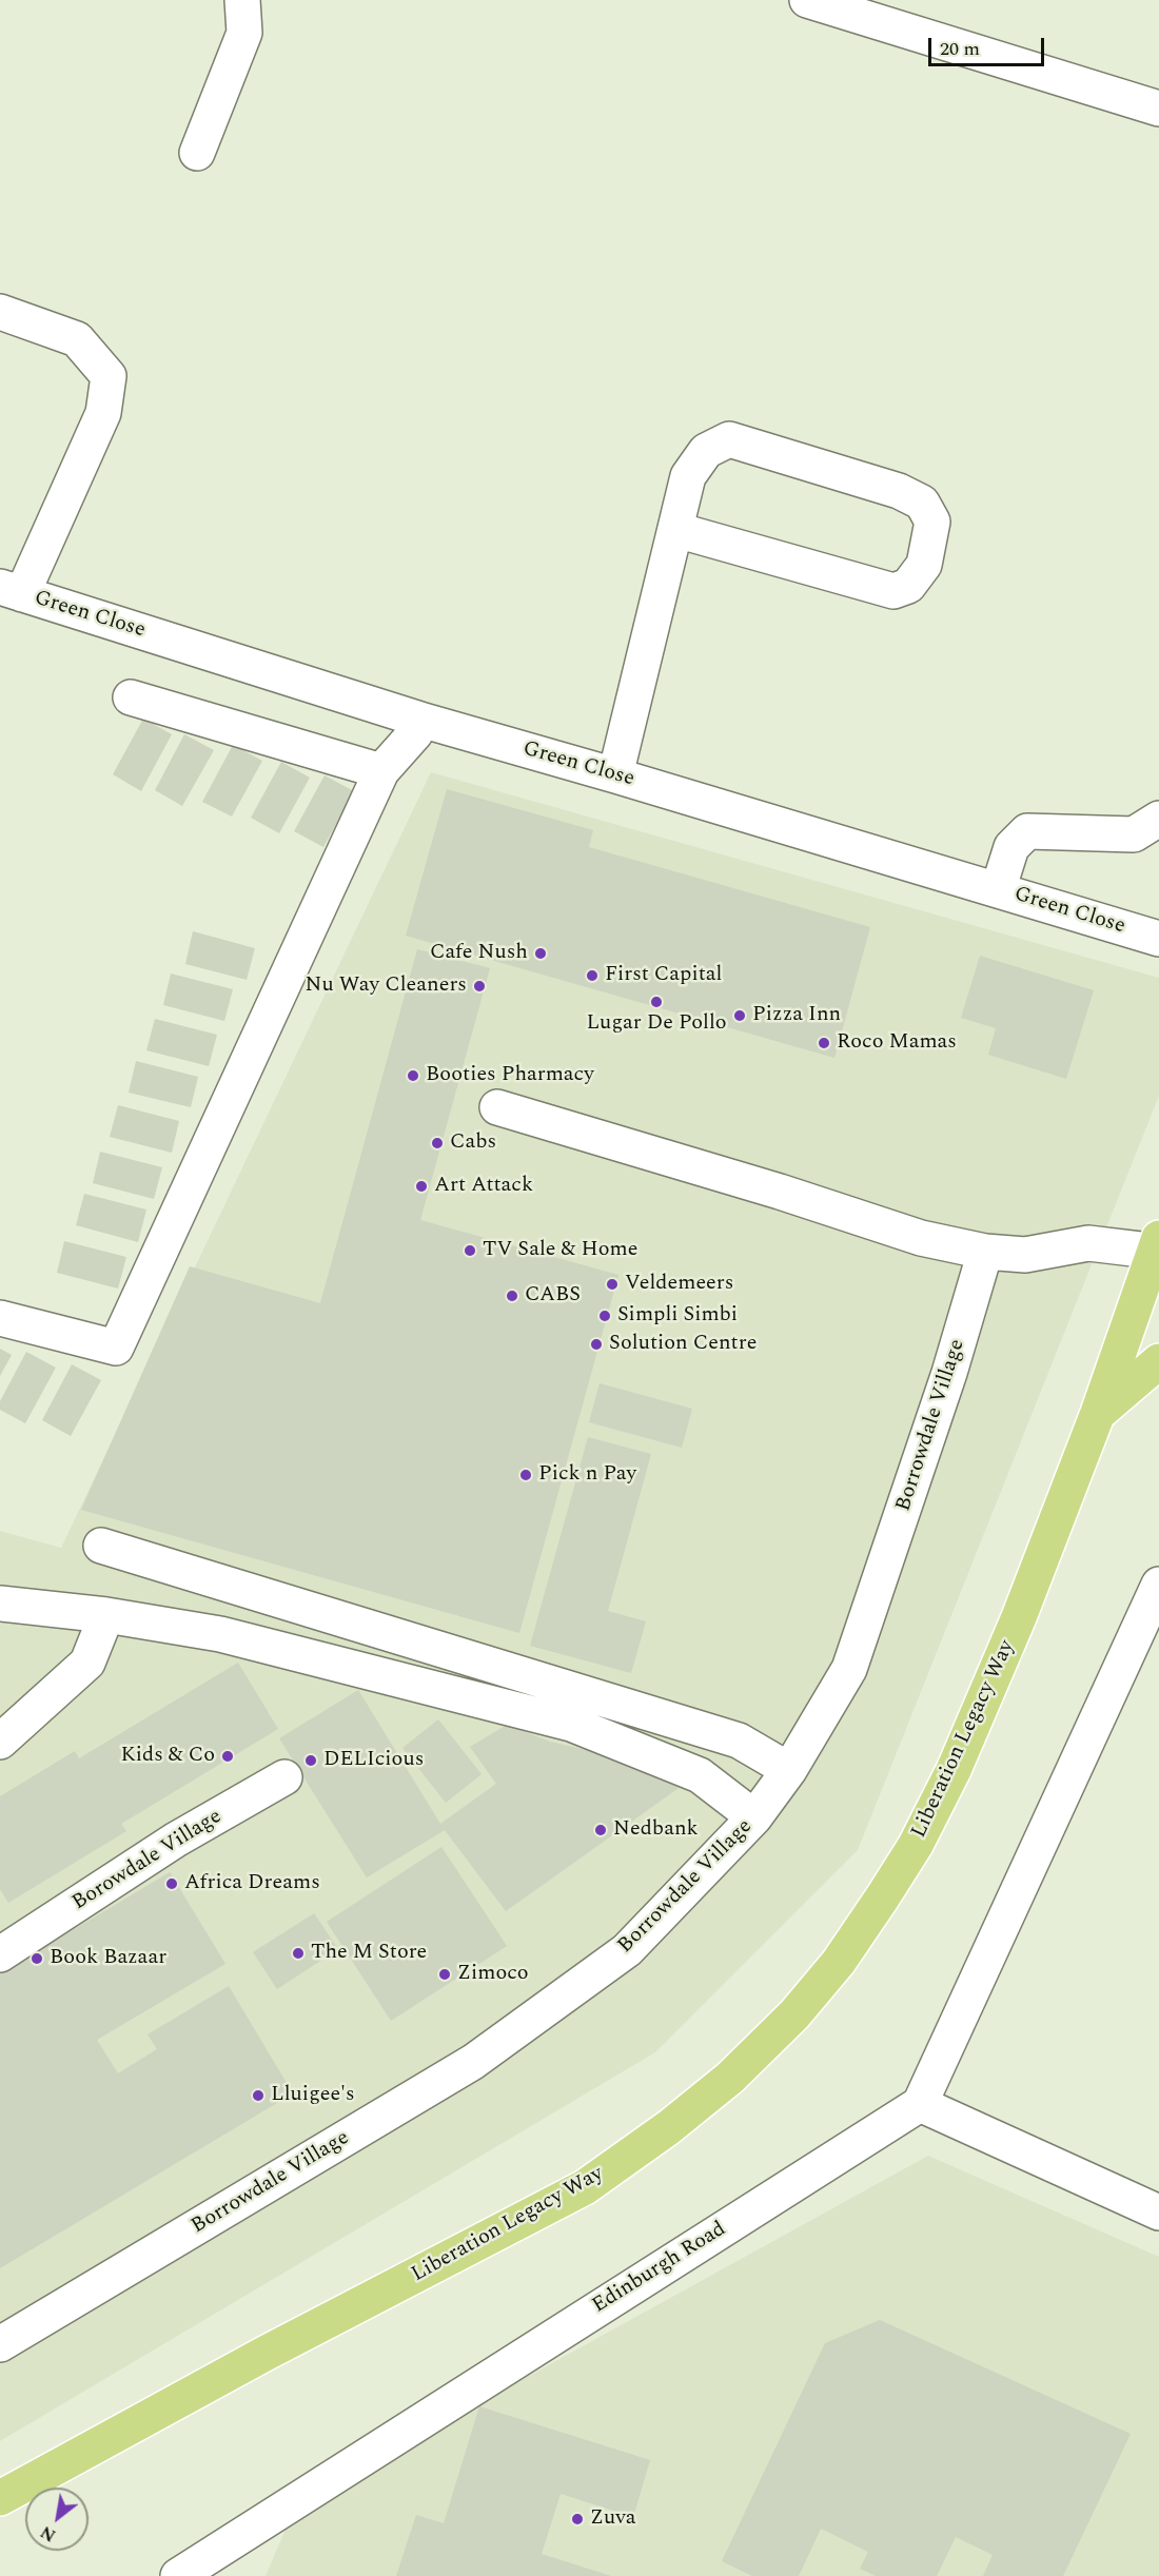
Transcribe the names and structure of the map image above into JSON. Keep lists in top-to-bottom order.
{
  "streets": {
    "main road": ["Liberation Legacy Way"],
    "street": [
      "Green Close",
      "Borrowdale Village",
      "Borowdale Village",
      "Edinburgh Road"
    ]
  },
  "places": [
    "Cafe Nush",
    "First Capital",
    "Nu Way Cleaners",
    "Lugar De Pollo",
    "Pizza Inn",
    "Roco Mamas",
    "Booties Pharmacy",
    "Cabs",
    "Art Attack",
    "TV Sale & Home",
    "Veldemeers",
    "CABS",
    "Simpli Simbi",
    "Solution Centre",
    "Pick n Pay",
    "Kids & Co",
    "DELIcious",
    "Nedbank",
    "Africa Dreams",
    "The M Store",
    "Book Bazaar",
    "Zimoco",
    "Lluigee's",
    "Zuva"
  ],
  "scale_bar": "20 m",
  "north": "bottom left"
}
